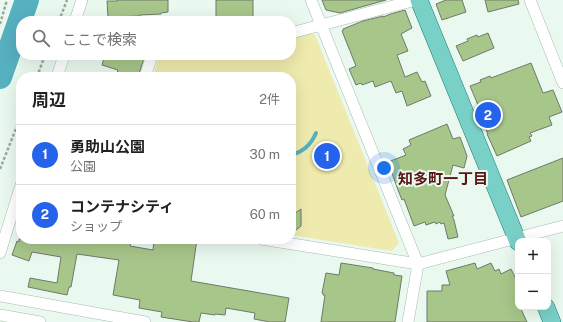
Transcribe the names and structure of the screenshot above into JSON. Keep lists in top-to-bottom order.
{
  "districts": ["知多町一丁目"],
  "page": {
    "search": "ここで検索",
    "heading": ["周辺", "2件"],
    "pins": ["2", "1"],
    "list": [
      {
        "mark": "1",
        "name": "勇助山公園",
        "note": "公園",
        "value": "30 m"
      },
      {
        "mark": "2",
        "name": "コンテナシティ",
        "note": "ショップ",
        "value": "60 m"
      }
    ],
    "map_buttons": ["+", "−"]
  }
}
